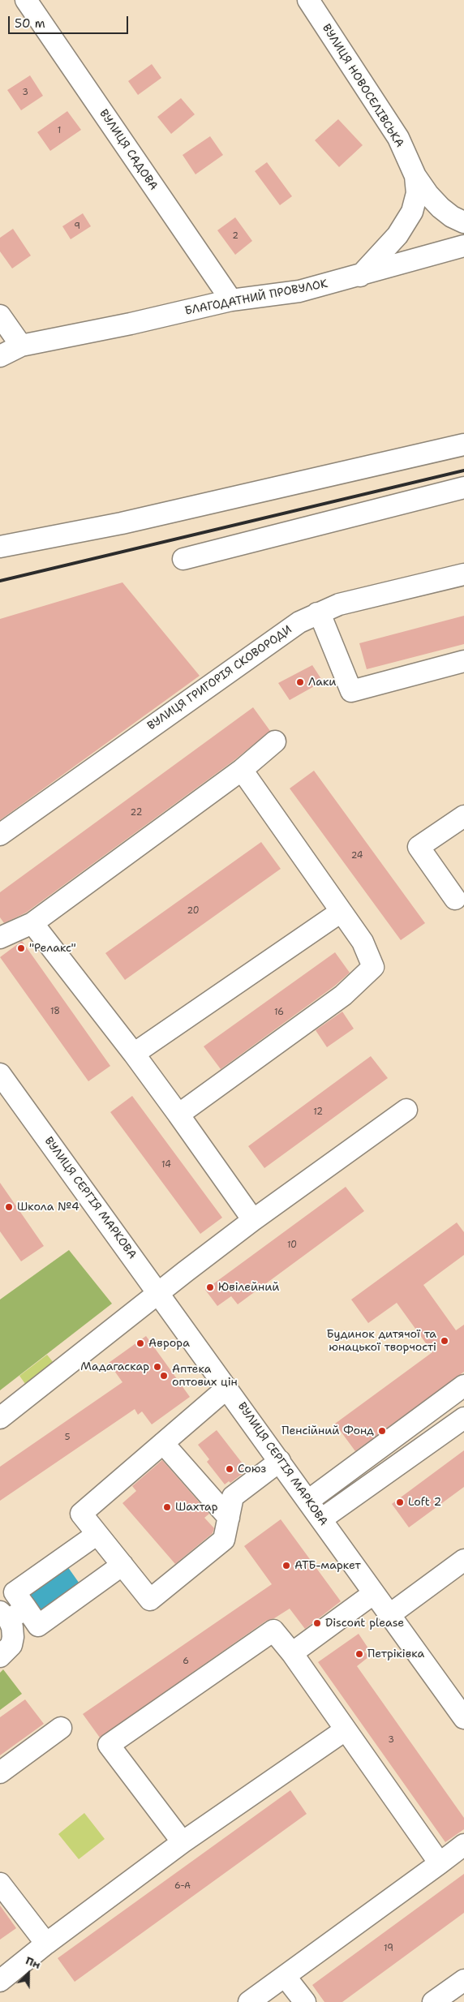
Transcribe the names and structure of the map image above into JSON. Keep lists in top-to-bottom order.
{
  "streets": {
    "street": [
      "ВУЛИЦЯ НОВОСЕЛІВСЬКА",
      "ВУЛИЦЯ САДОВА",
      "БЛАГОДАТНИЙ ПРОВУЛОК",
      "ВУЛИЦЯ ГРИГОРІЯ СКОВОРОДИ",
      "ВУЛИЦЯ СЕРГІЯ МАРКОВА"
    ]
  },
  "crossings": [
    ["ВУЛИЦЯ НОВОСЕЛІВСЬКА", "БЛАГОДАТНИЙ ПРОВУЛОК"],
    ["ВУЛИЦЯ САДОВА", "БЛАГОДАТНИЙ ПРОВУЛОК"]
  ],
  "places": [
    "Лаки",
    "\"Релакс\"",
    "Школа №4",
    "Ювілейний",
    "Будинок дитячої та юнацької творчості",
    "Аврора",
    "Мадагаскар",
    "Аптека оптових цін",
    "Пенсійний Фонд",
    "Союз",
    "Loft 2",
    "Шахтар",
    "АТБ-маркет",
    "Discont please",
    "Петріківка"
  ],
  "house_numbers": [
    "3",
    "1",
    "9",
    "2",
    "22",
    "24",
    "20",
    "18",
    "16",
    "12",
    "14",
    "10",
    "5",
    "6",
    "3",
    "6-А",
    "19"
  ],
  "scale_bar": "50 m",
  "north": "top right"
}
